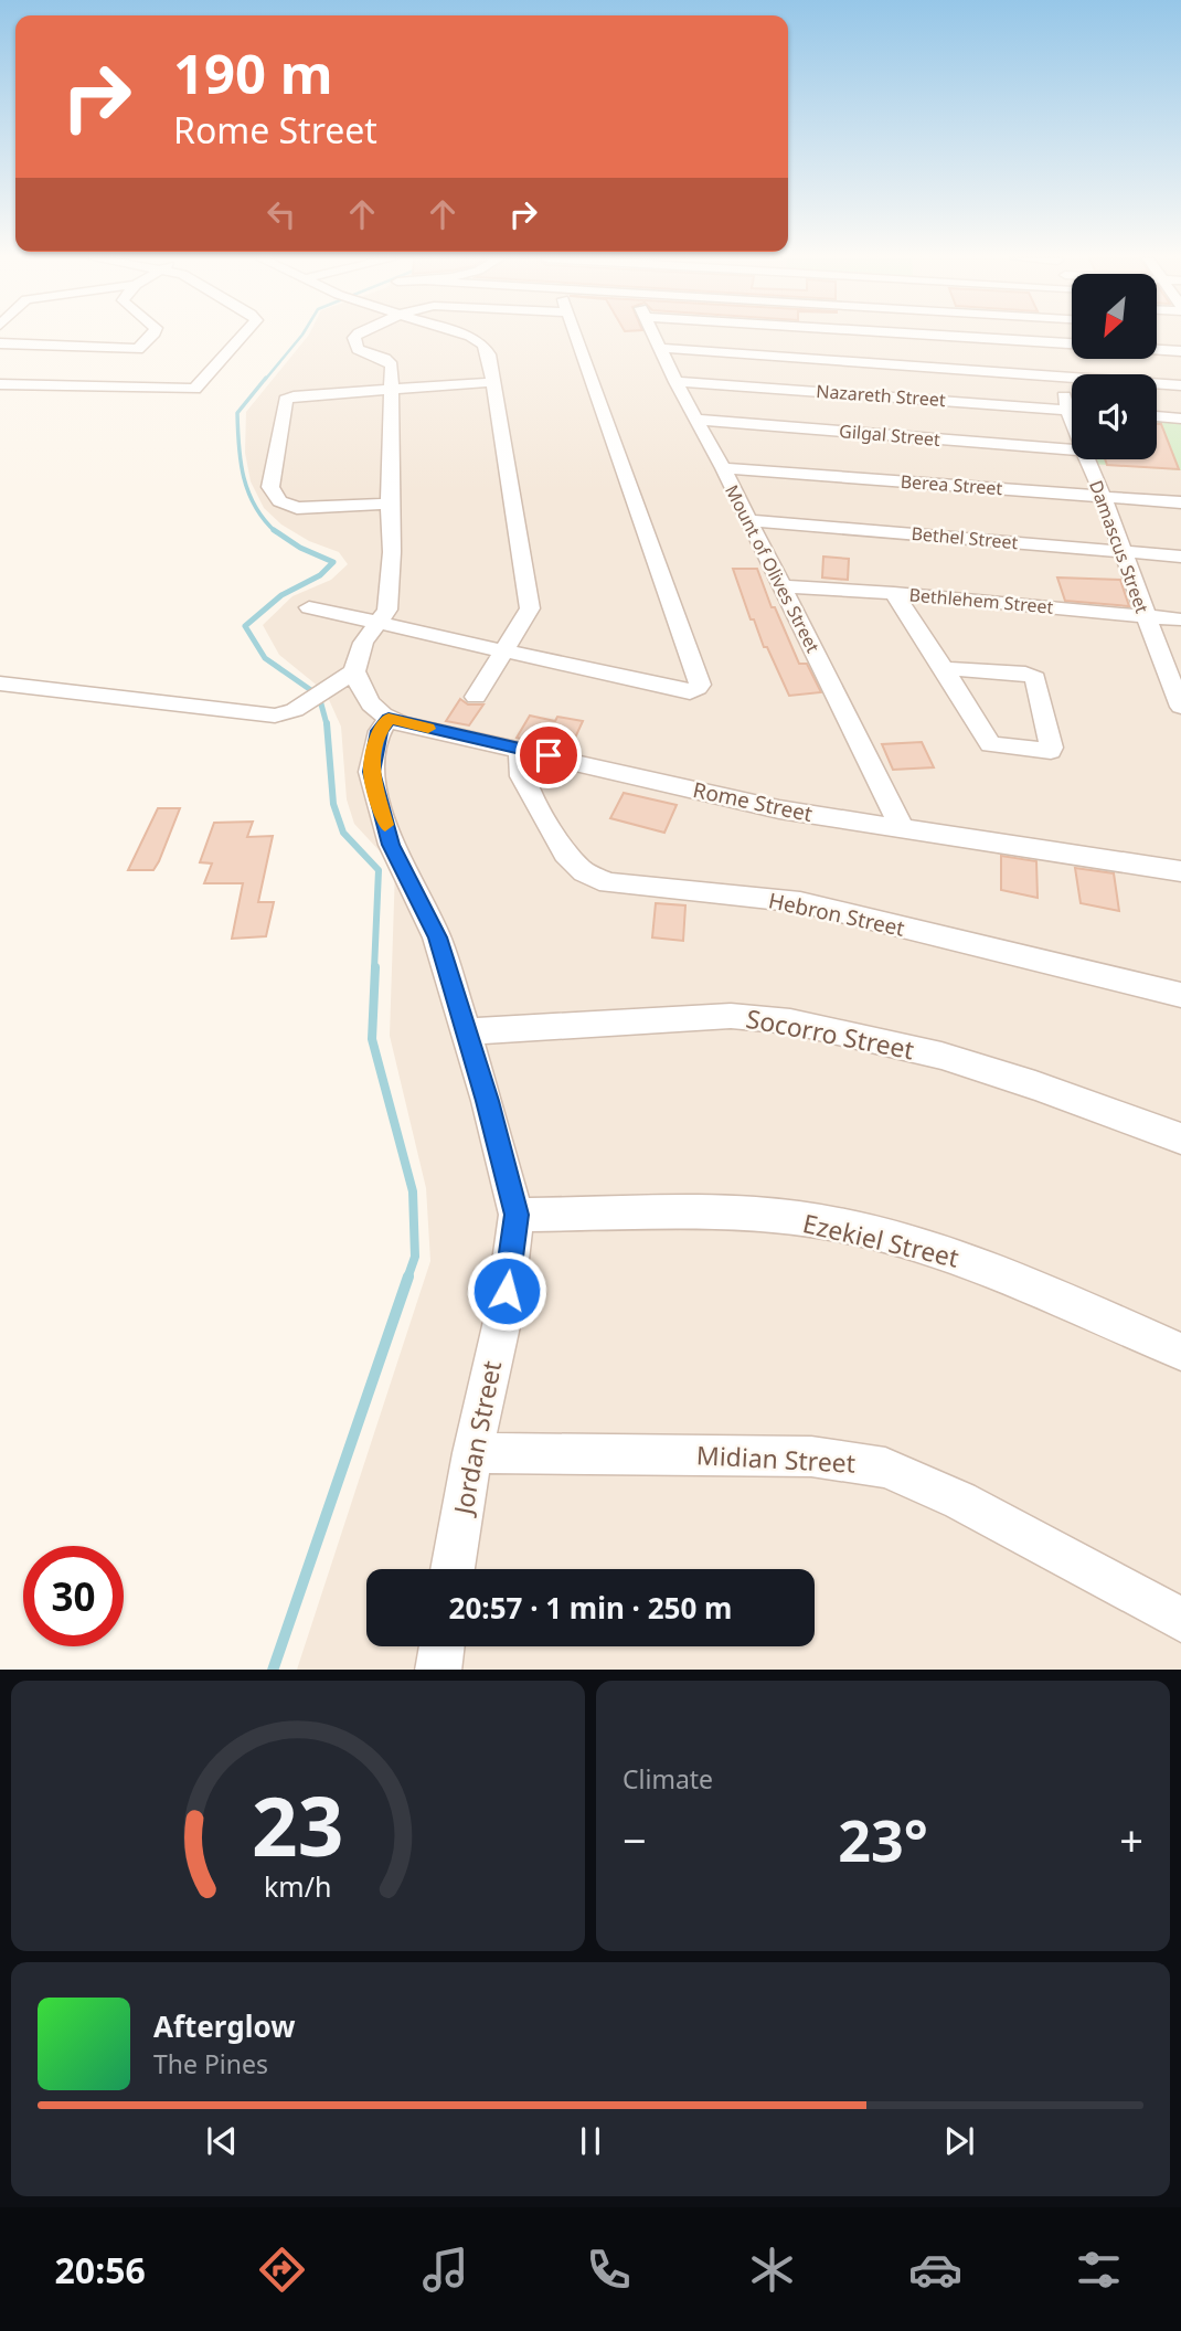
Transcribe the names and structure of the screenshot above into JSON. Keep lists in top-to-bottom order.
{
  "streets": {
    "street": [
      "Nazareth Street",
      "Gilgal Street",
      "Berea Street",
      "Bethel Street",
      "Damascus Street",
      "Mount of Olives Street",
      "Bethlehem Street",
      "Rome Street",
      "Hebron Street",
      "Socorro Street",
      "Ezekiel Street",
      "Jordan Street",
      "Midian Street"
    ]
  },
  "crossings": [
    ["Nazareth Street", "Mount of Olives Street"],
    ["Gilgal Street", "Mount of Olives Street"],
    ["Berea Street", "Damascus Street"],
    ["Berea Street", "Mount of Olives Street"],
    ["Bethel Street", "Damascus Street"],
    ["Bethel Street", "Mount of Olives Street"],
    ["Damascus Street", "Mount of Olives Street"],
    ["Damascus Street", "Bethlehem Street"],
    ["Mount of Olives Street", "Bethlehem Street"],
    ["Mount of Olives Street", "Rome Street"],
    ["Rome Street", "Hebron Street"],
    ["Rome Street", "Jordan Street"],
    ["Socorro Street", "Jordan Street"],
    ["Ezekiel Street", "Jordan Street"],
    ["Jordan Street", "Midian Street"]
  ],
  "north": "bottom left",
  "page": {
    "turn": ["190 m", "Rome Street"],
    "limit": "30",
    "trip": "20:57 · 1 min · 250 m",
    "tile": "Climate",
    "heat": ["−", "23°", "+"],
    "song": ["Afterglow", "The Pines"],
    "tabs": "20:56",
    "gauge": ["23", "km/h"]
  }
}
